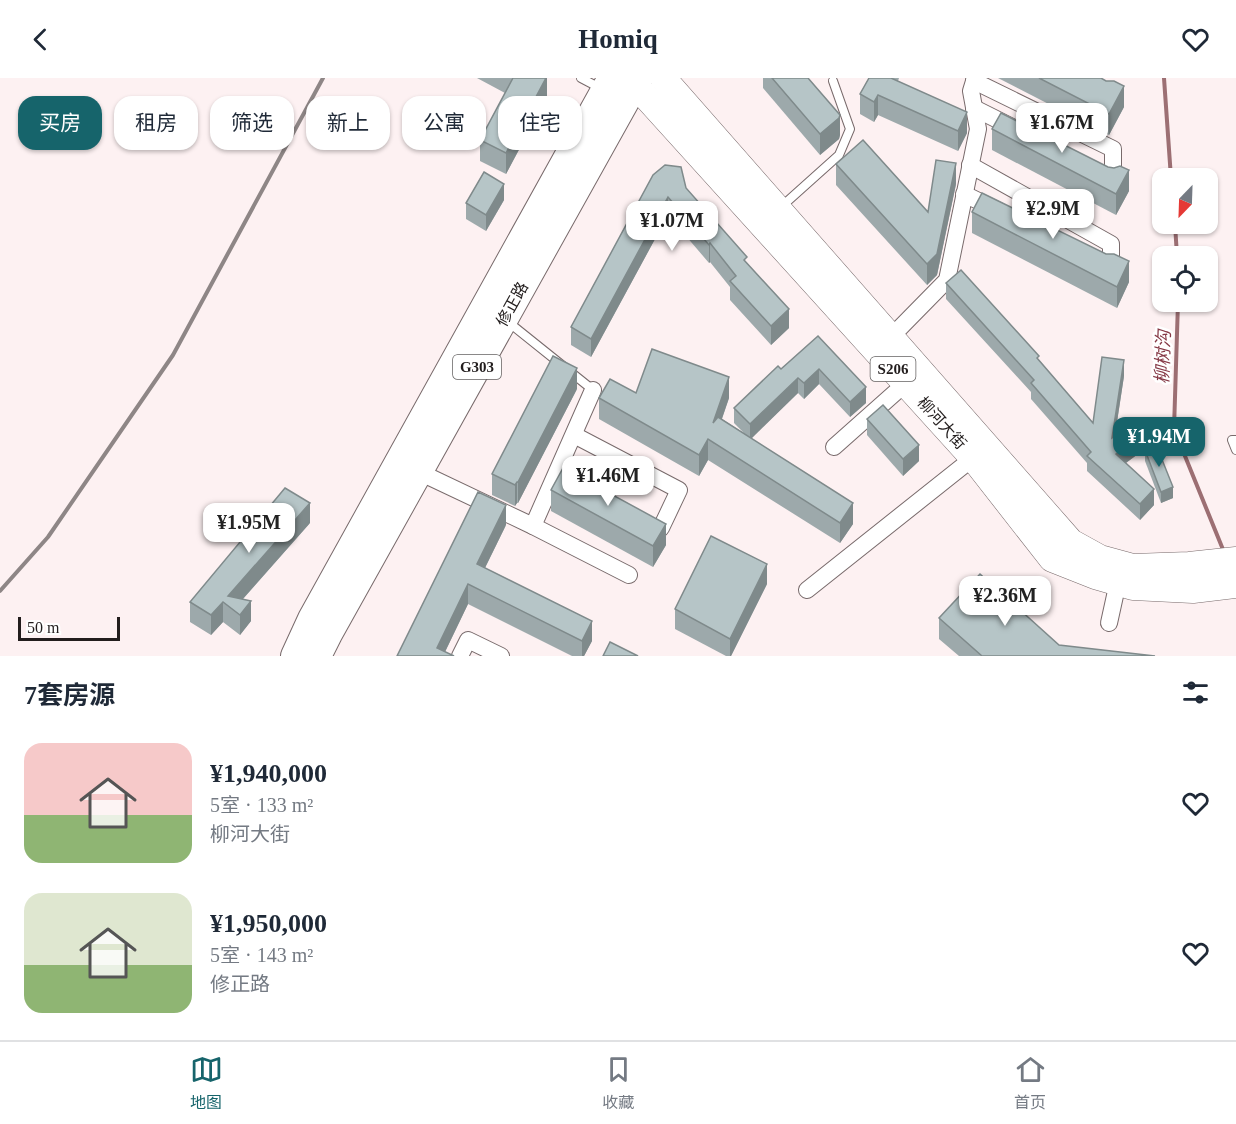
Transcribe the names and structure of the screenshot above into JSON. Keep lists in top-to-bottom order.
{
  "streets": {
    "highway": ["修正路", "G303"],
    "main road": ["S206", "柳河大街"]
  },
  "crossings": [
    ["修正路", "柳河大街"]
  ],
  "water": ["柳树沟"],
  "scale_bar": "50 m",
  "north": "bottom left",
  "page": {
    "header": "Homiq",
    "chip": [
      "买房",
      "租房",
      "筛选",
      "新上",
      "公寓",
      "住宅"
    ],
    "price": [
      "¥1.67M",
      "¥2.9M",
      "¥1.07M",
      "¥1.94M",
      "¥1.46M",
      "¥1.95M",
      "¥2.36M"
    ],
    "scale": "50 m",
    "heading": "7套房源",
    "list": [
      {
        "name": "¥1,940,000",
        "note": "5室 · 133 m² · 柳河大街"
      },
      {
        "name": "¥1,950,000",
        "note": "5室 · 143 m² · 修正路"
      }
    ],
    "tabs": ["地图", "收藏", "首页"]
  }
}
